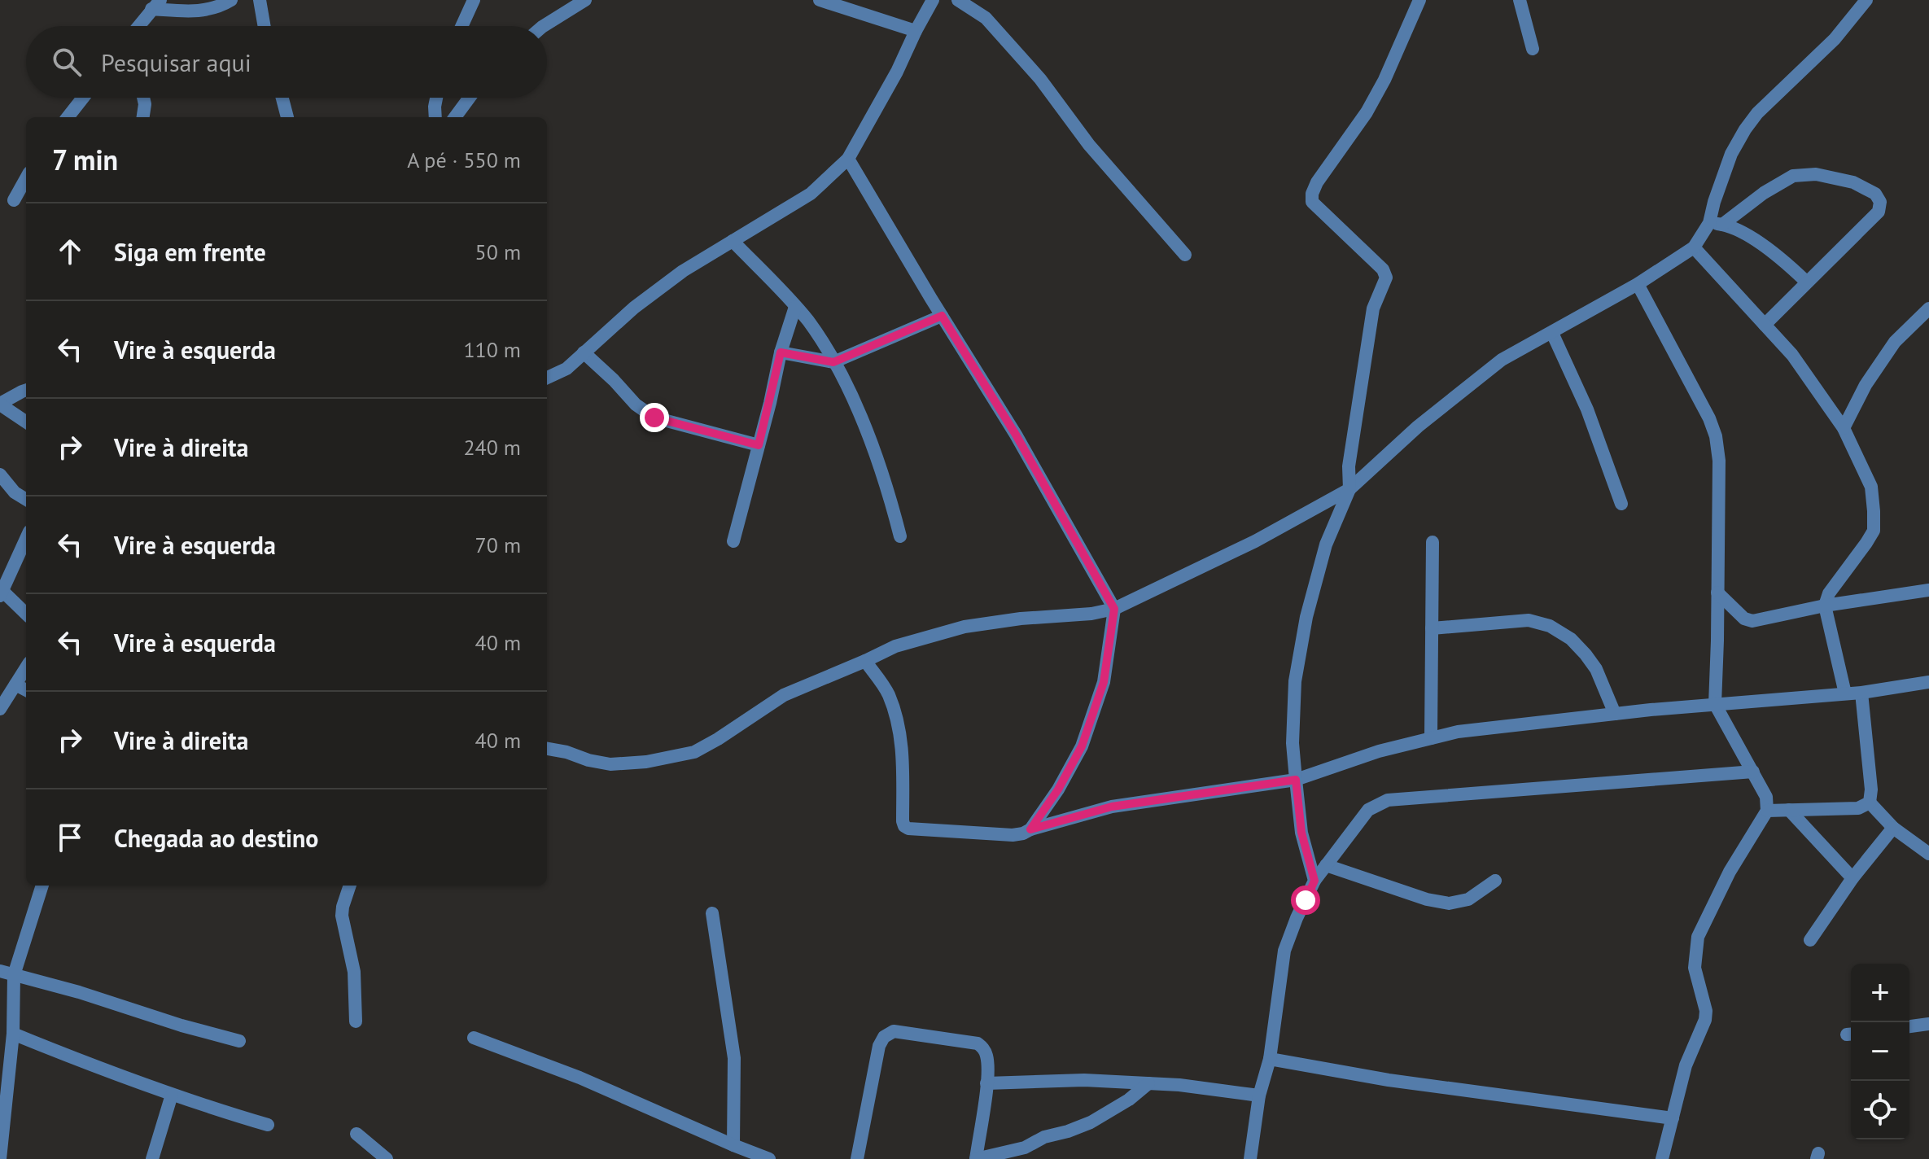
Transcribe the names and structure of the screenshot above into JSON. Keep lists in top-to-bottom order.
{
  "page": {
    "search": "Pesquisar aqui",
    "heading": ["7 min", "A pé · 550 m"],
    "list": [
      ["Siga em frente", "50 m"],
      ["Vire à esquerda", "110 m"],
      ["Vire à direita", "240 m"],
      ["Vire à esquerda", "70 m"],
      ["Vire à esquerda", "40 m"],
      ["Vire à direita", "40 m"],
      "Chegada ao destino"
    ],
    "map_buttons": ["+", "−"]
  }
}
